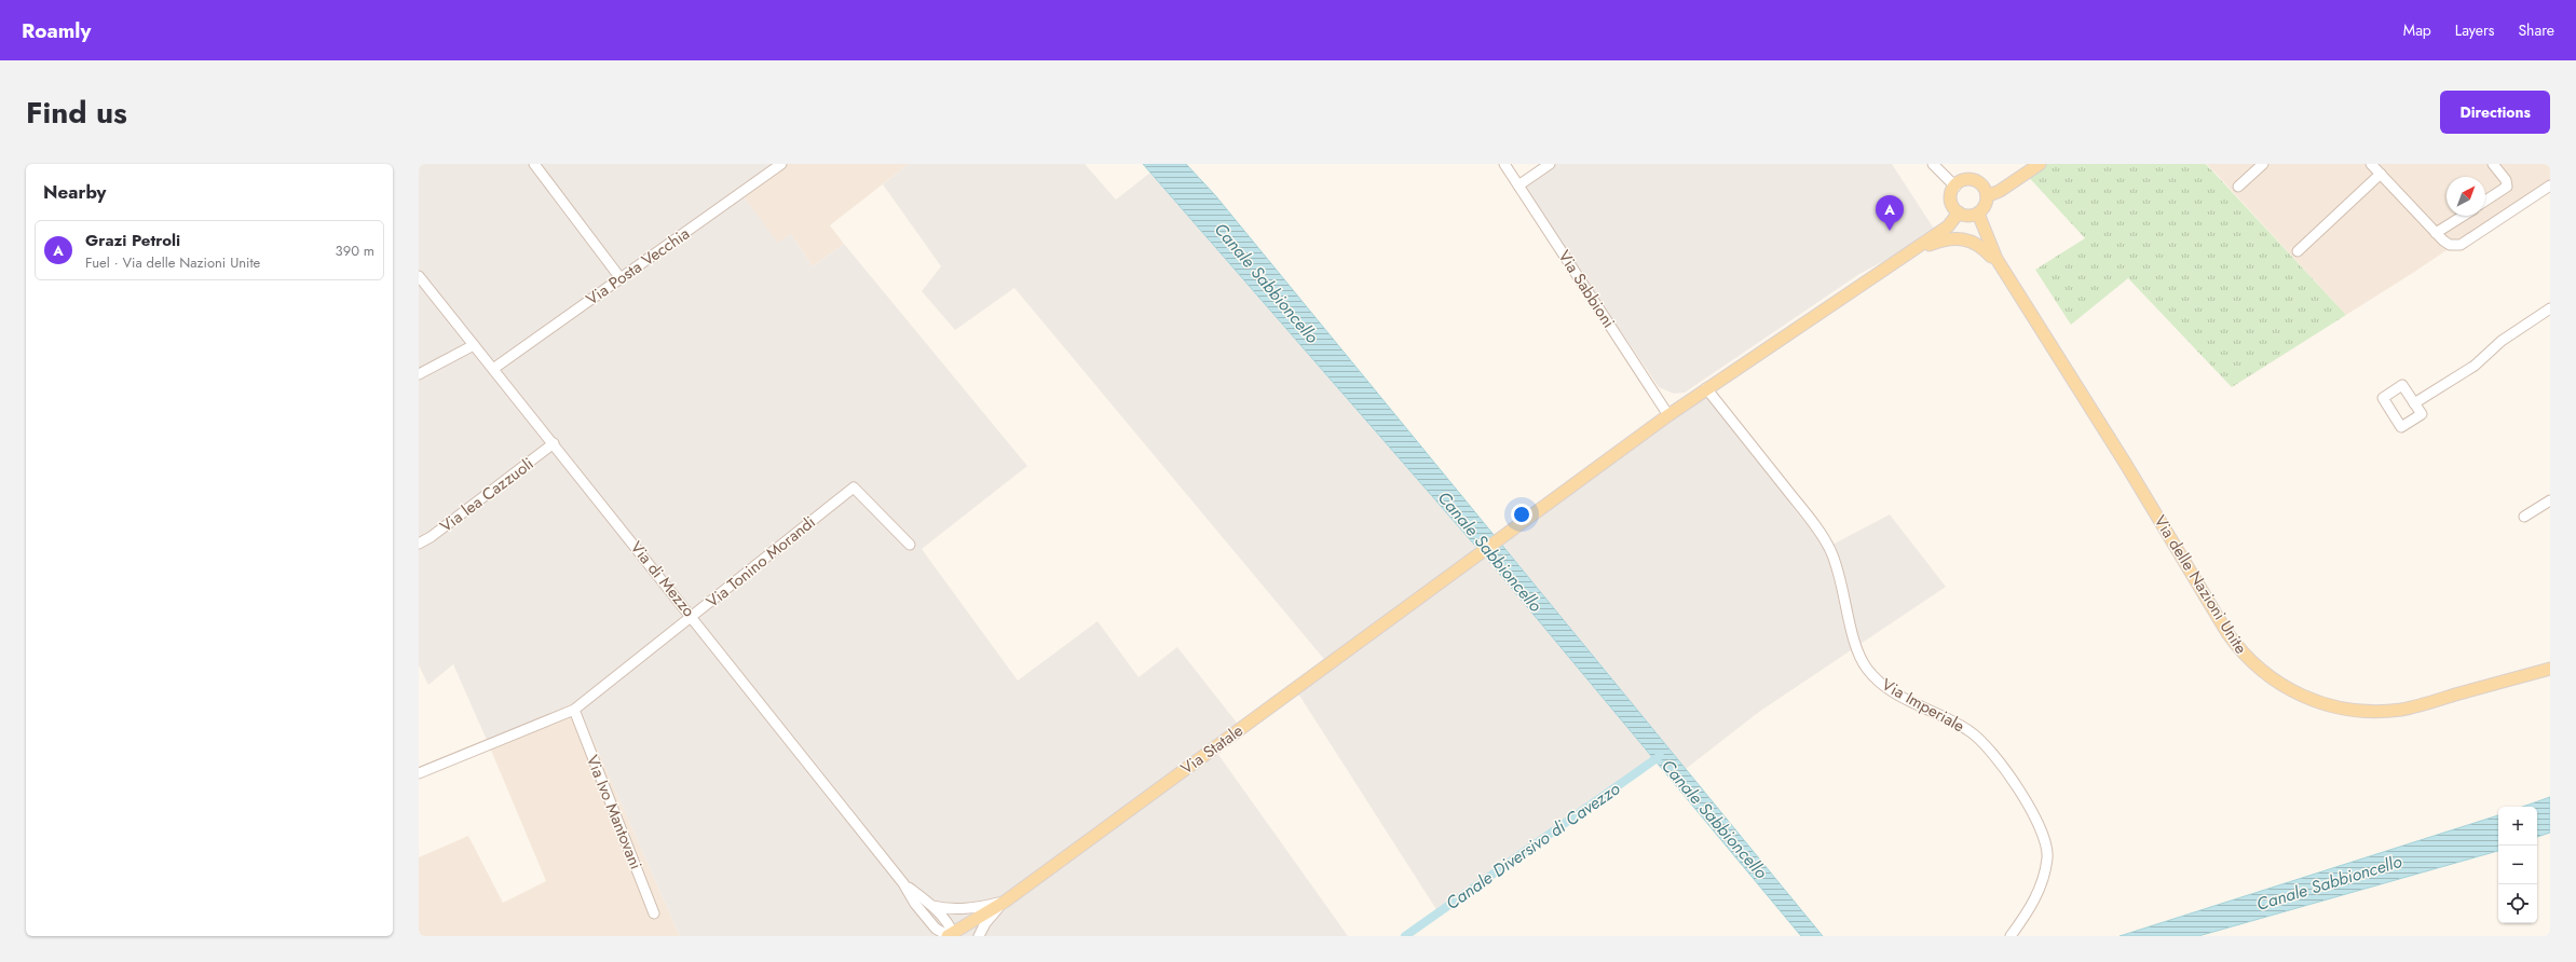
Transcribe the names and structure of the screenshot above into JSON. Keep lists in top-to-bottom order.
{
  "streets": {
    "main road": ["Via delle Nazioni Unite", "Via Statale"],
    "street": [
      "Via Posta Vecchia",
      "Via Sabbioni",
      "Via lea Cazzuoli",
      "Via Tonino Morandi",
      "Via di Mezzo",
      "Via Imperiale",
      "Via Ivo Mantovani"
    ]
  },
  "crossings": [
    ["Via Posta Vecchia", "Via di Mezzo"],
    ["Via Sabbioni", "Via Statale"],
    ["Via lea Cazzuoli", "Via di Mezzo"],
    ["Via Tonino Morandi", "Via di Mezzo"],
    ["Via Tonino Morandi", "Via Ivo Mantovani"],
    ["Via delle Nazioni Unite", "Via Statale"],
    ["Via Imperiale", "Via Statale"]
  ],
  "water": ["Canale Sabbioncello", "Canale Diversivo di Cavezzo"],
  "north": "top right",
  "page": {
    "header": "Roamly",
    "nav": ["Map", "Layers", "Share"],
    "title": "Find us",
    "buttons": "Directions",
    "heading": "Nearby",
    "pins": "A",
    "list": [
      {
        "mark": "A",
        "name": "Grazi Petroli",
        "note": "Fuel · Via delle Nazioni Unite",
        "value": "390 m"
      }
    ],
    "map_buttons": ["+", "−"]
  }
}
